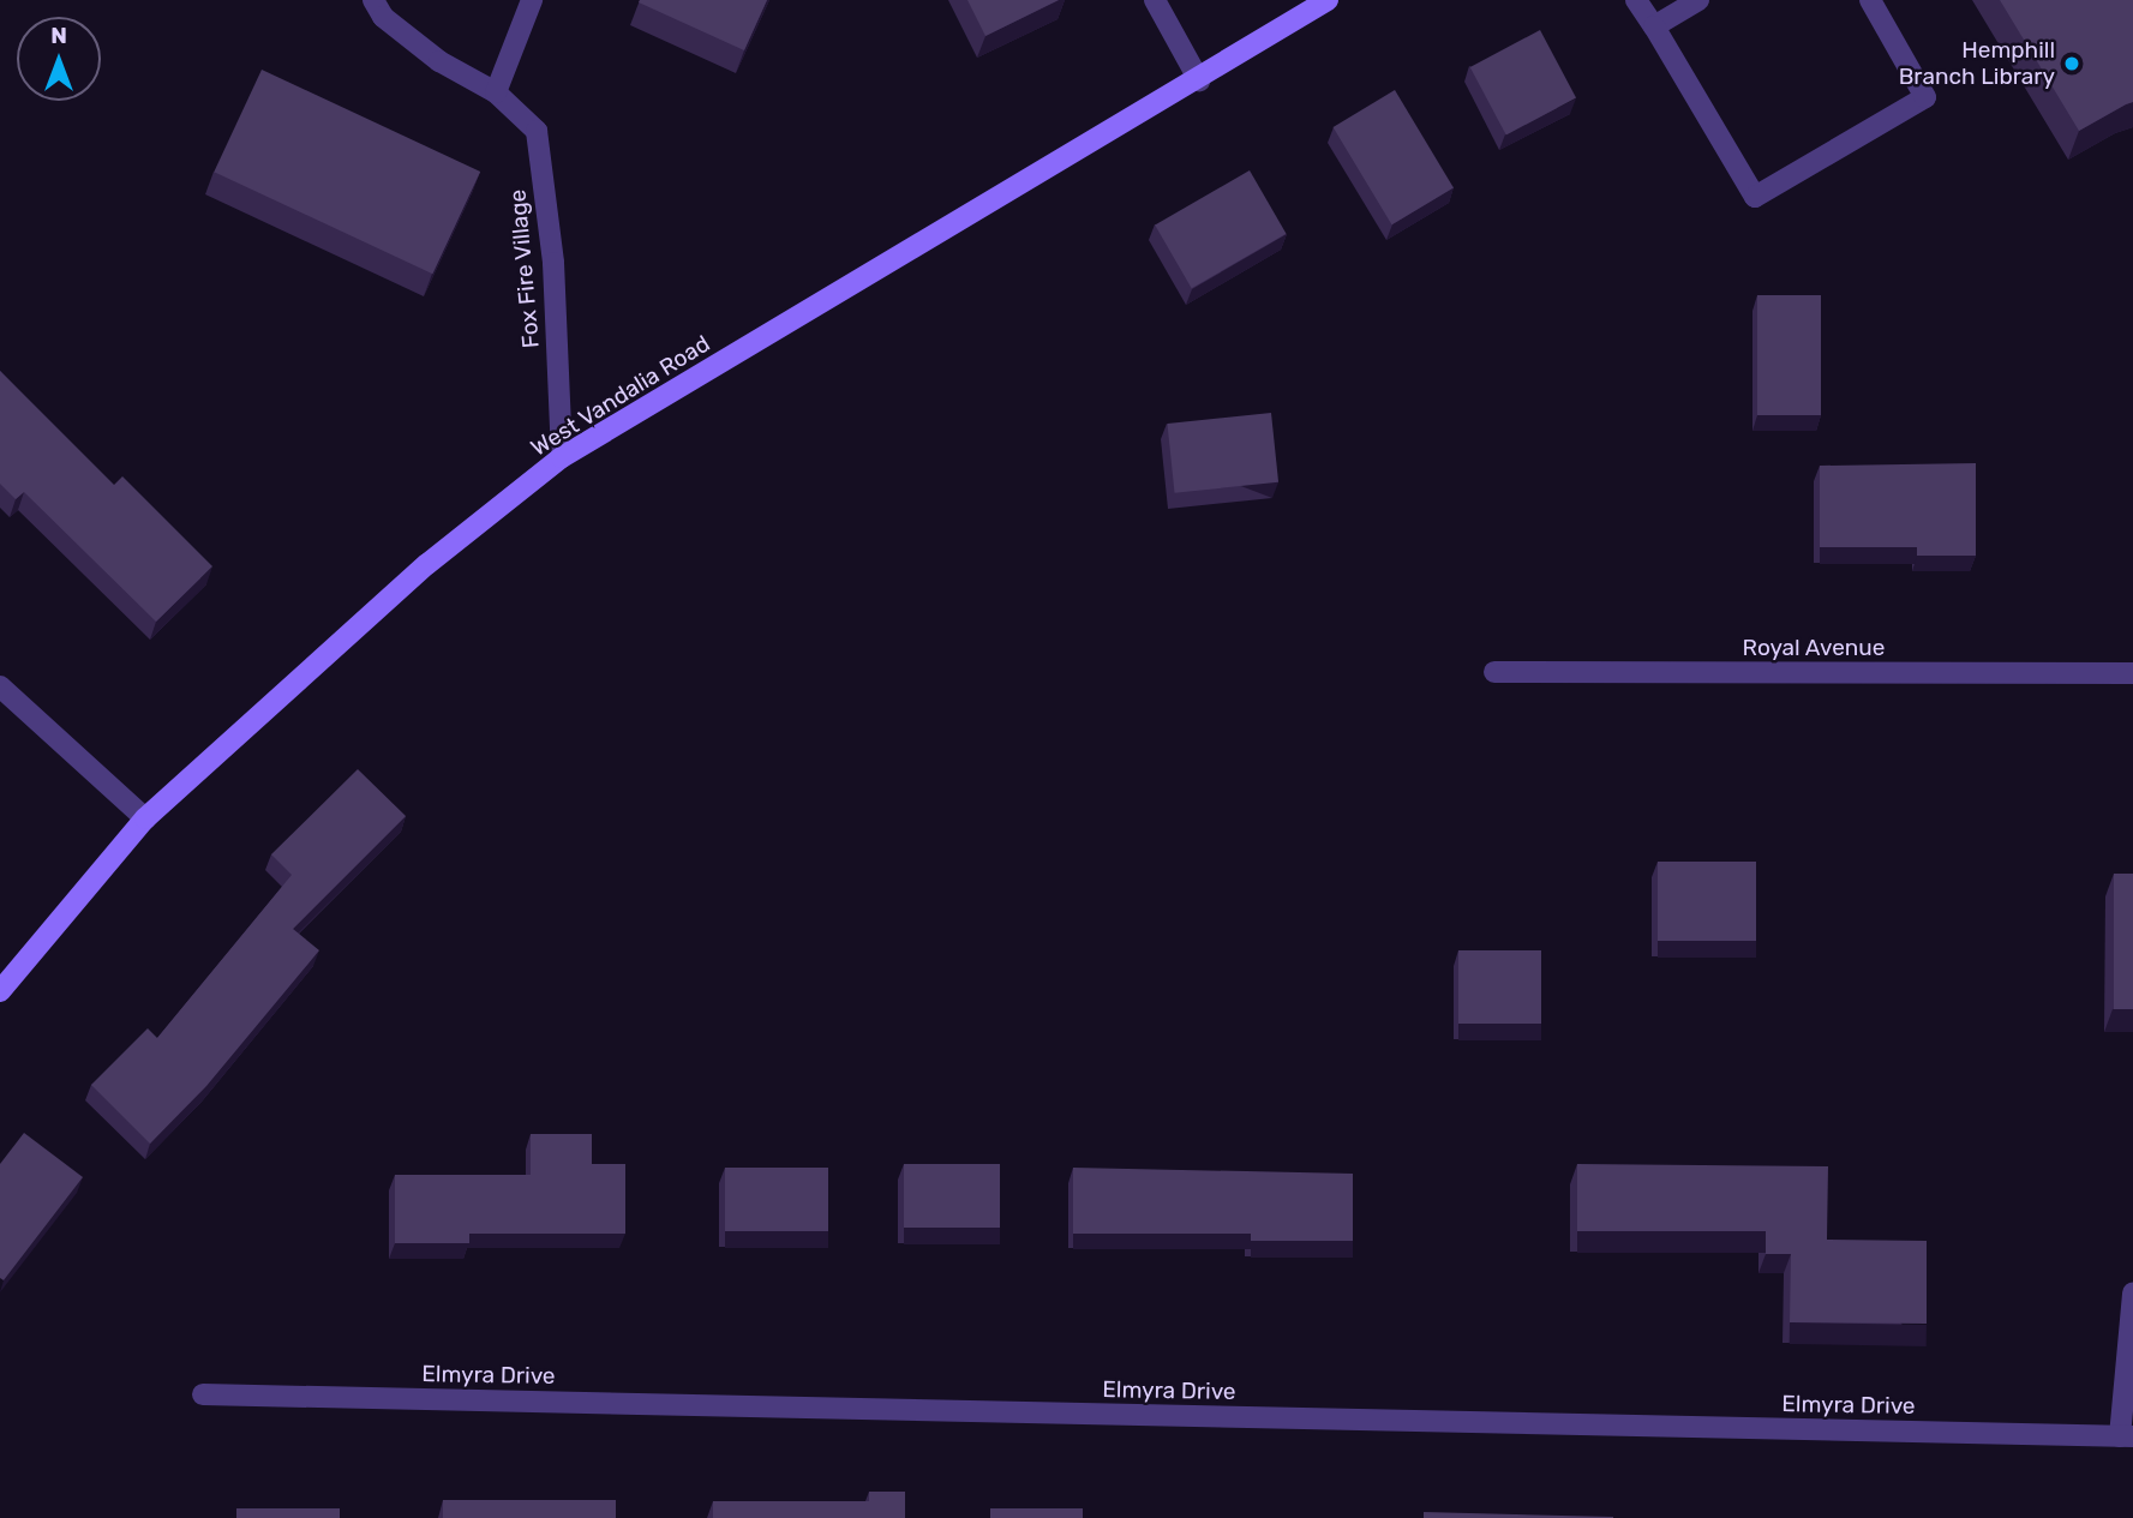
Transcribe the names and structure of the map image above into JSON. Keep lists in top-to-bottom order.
{
  "streets": {
    "main road": ["West Vandalia Road"],
    "street": ["Fox Fire Village", "Royal Avenue", "Elmyra Drive"]
  },
  "crossings": [
    ["Fox Fire Village", "West Vandalia Road"]
  ],
  "places": ["Hemphill Branch Library"],
  "north": "top"
}
